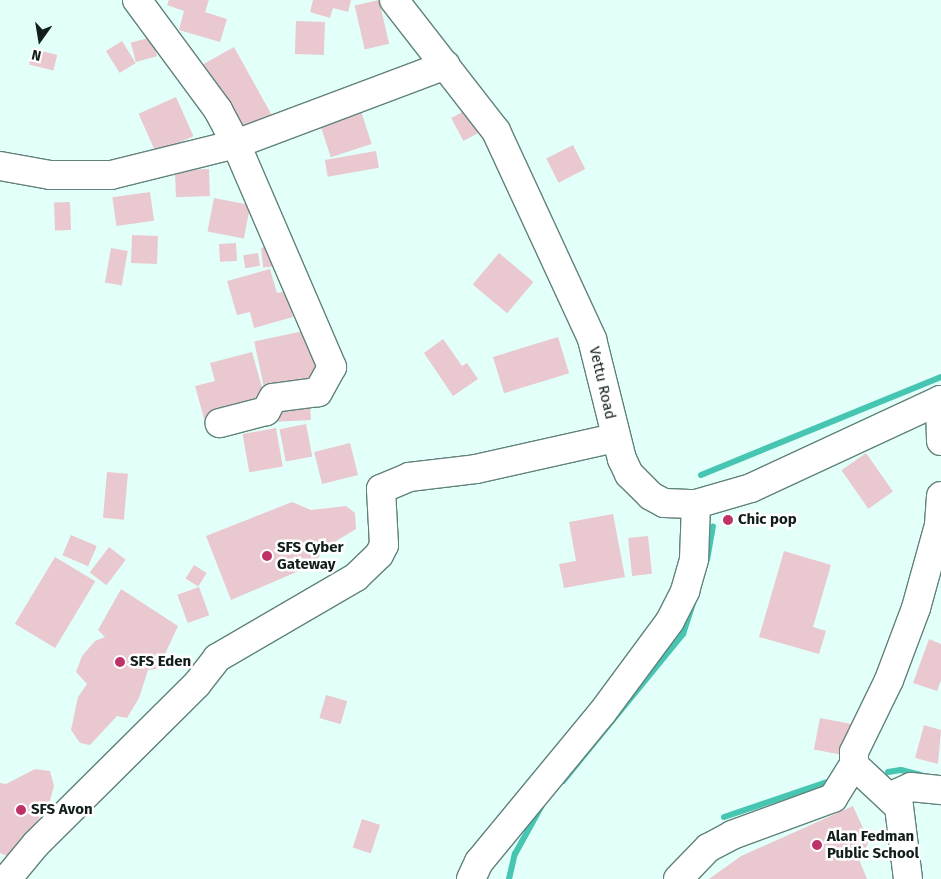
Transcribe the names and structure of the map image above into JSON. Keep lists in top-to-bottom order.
{
  "streets": {
    "street": ["Vettu Road"]
  },
  "places": [
    "Chic pop",
    "SFS Cyber Gateway",
    "SFS Eden",
    "SFS Avon",
    "Alan Fedman Public School"
  ],
  "north": "bottom"
}
